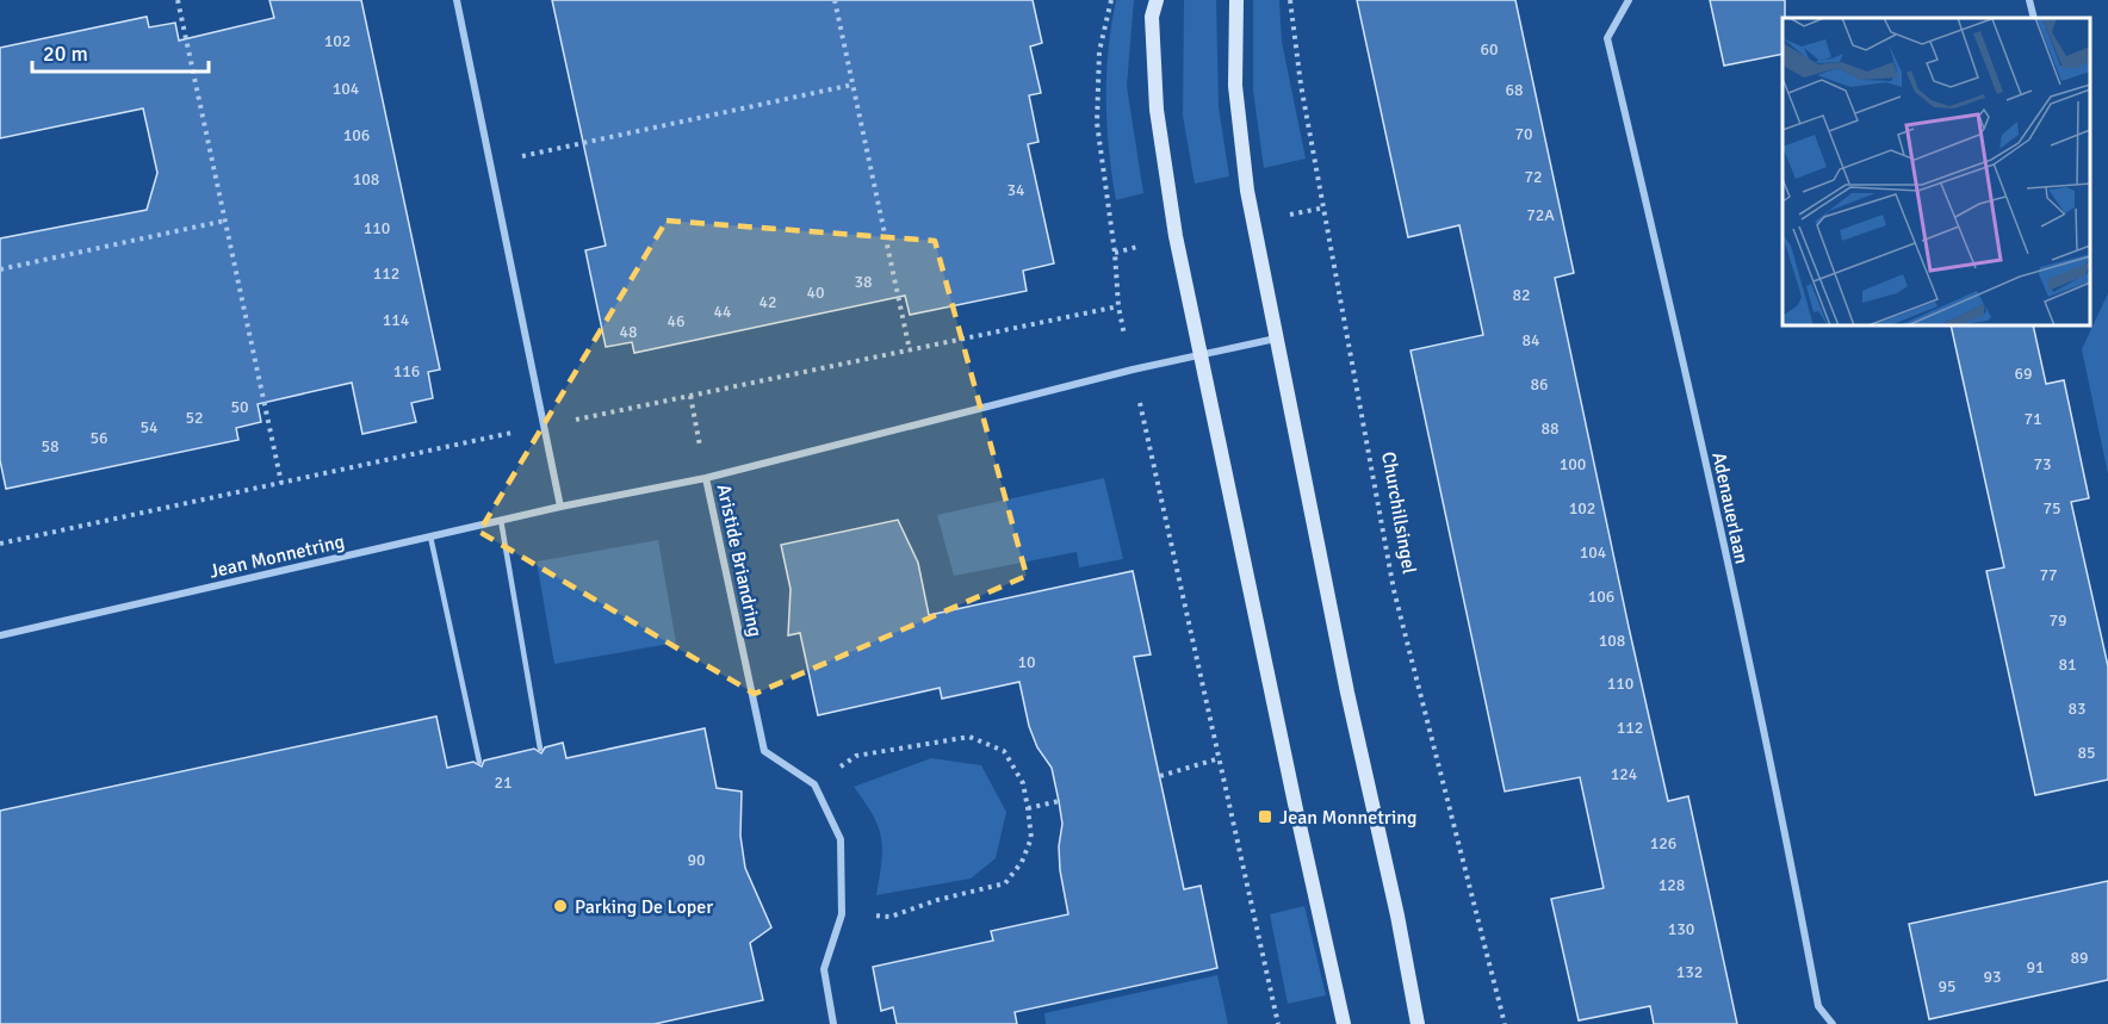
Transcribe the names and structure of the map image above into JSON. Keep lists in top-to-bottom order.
{
  "streets": {
    "street": ["Adenauerlaan", "Jean Monnetring", "Aristide Briandring"],
    "path": ["Churchillsingel"]
  },
  "crossings": [
    ["Jean Monnetring", "Aristide Briandring"]
  ],
  "places": {
    "transit": ["Jean Monnetring"],
    "other": ["Parking De Loper"]
  },
  "house_numbers": [
    "102",
    "60",
    "104",
    "68",
    "70",
    "106",
    "72",
    "108",
    "34",
    "72A",
    "110",
    "112",
    "38",
    "40",
    "82",
    "42",
    "44",
    "114",
    "46",
    "48",
    "84",
    "116",
    "69",
    "86",
    "50",
    "52",
    "71",
    "54",
    "88",
    "56",
    "58",
    "100",
    "73",
    "102",
    "75",
    "104",
    "77",
    "106",
    "79",
    "108",
    "10",
    "81",
    "110",
    "83",
    "112",
    "85",
    "124",
    "21",
    "126",
    "90",
    "128",
    "130",
    "89",
    "91",
    "132",
    "93",
    "95"
  ],
  "scale_bar": "20 m"
}
